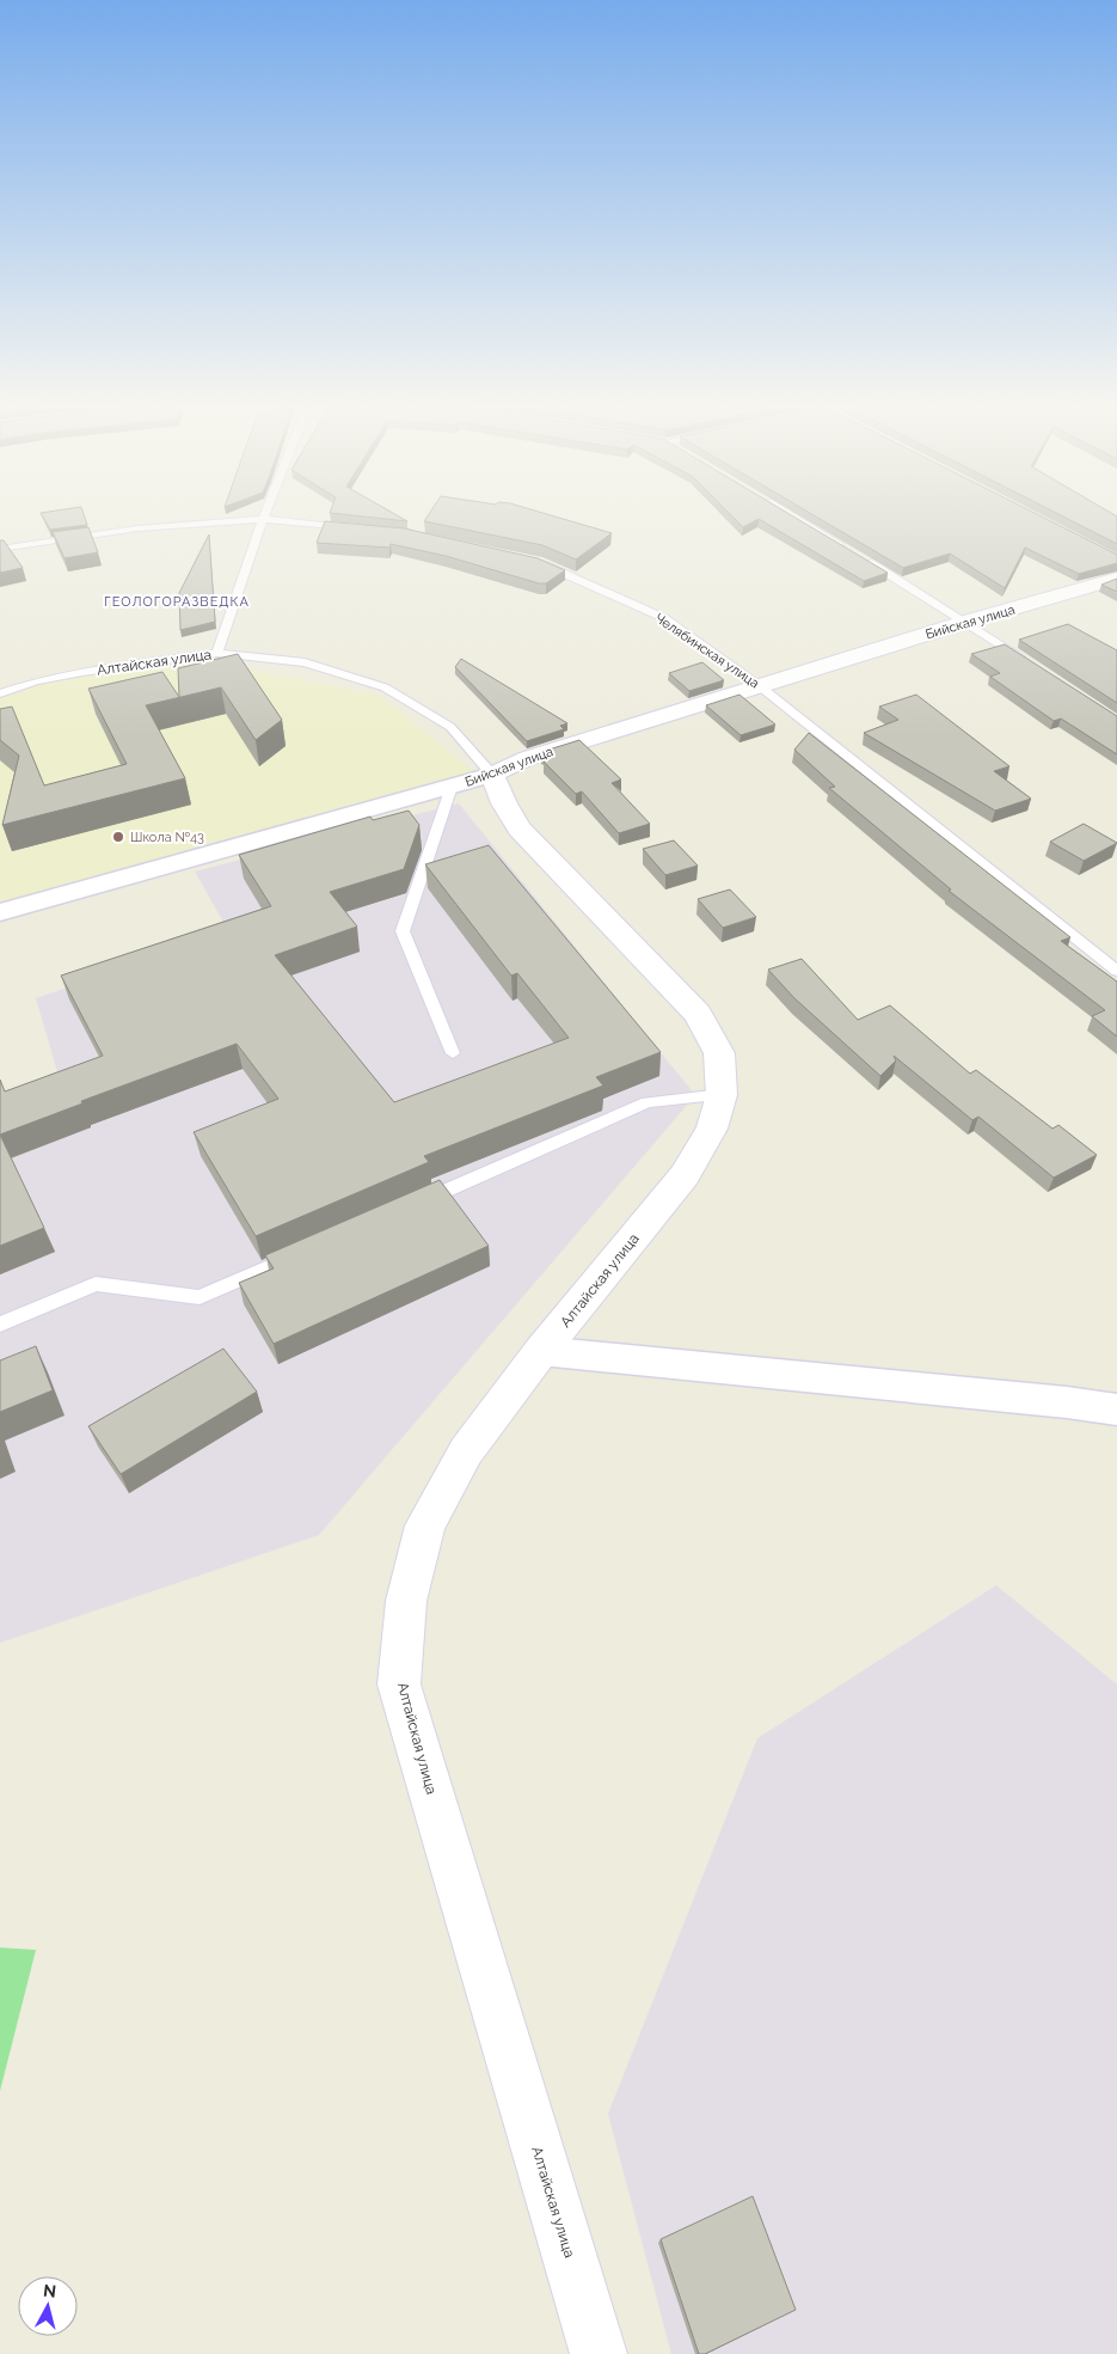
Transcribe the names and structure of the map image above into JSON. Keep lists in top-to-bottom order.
{
  "streets": {
    "street": ["Бийская улица", "Алтайская улица"],
    "lane": ["Челябинская улица"]
  },
  "crossings": [
    ["Бийская улица", "Челябинская улица"],
    ["Бийская улица", "Алтайская улица"]
  ],
  "districts": ["ГЕОЛОГОРАЗВЕДКА"],
  "places": ["Школа №43"],
  "north": "top"
}
